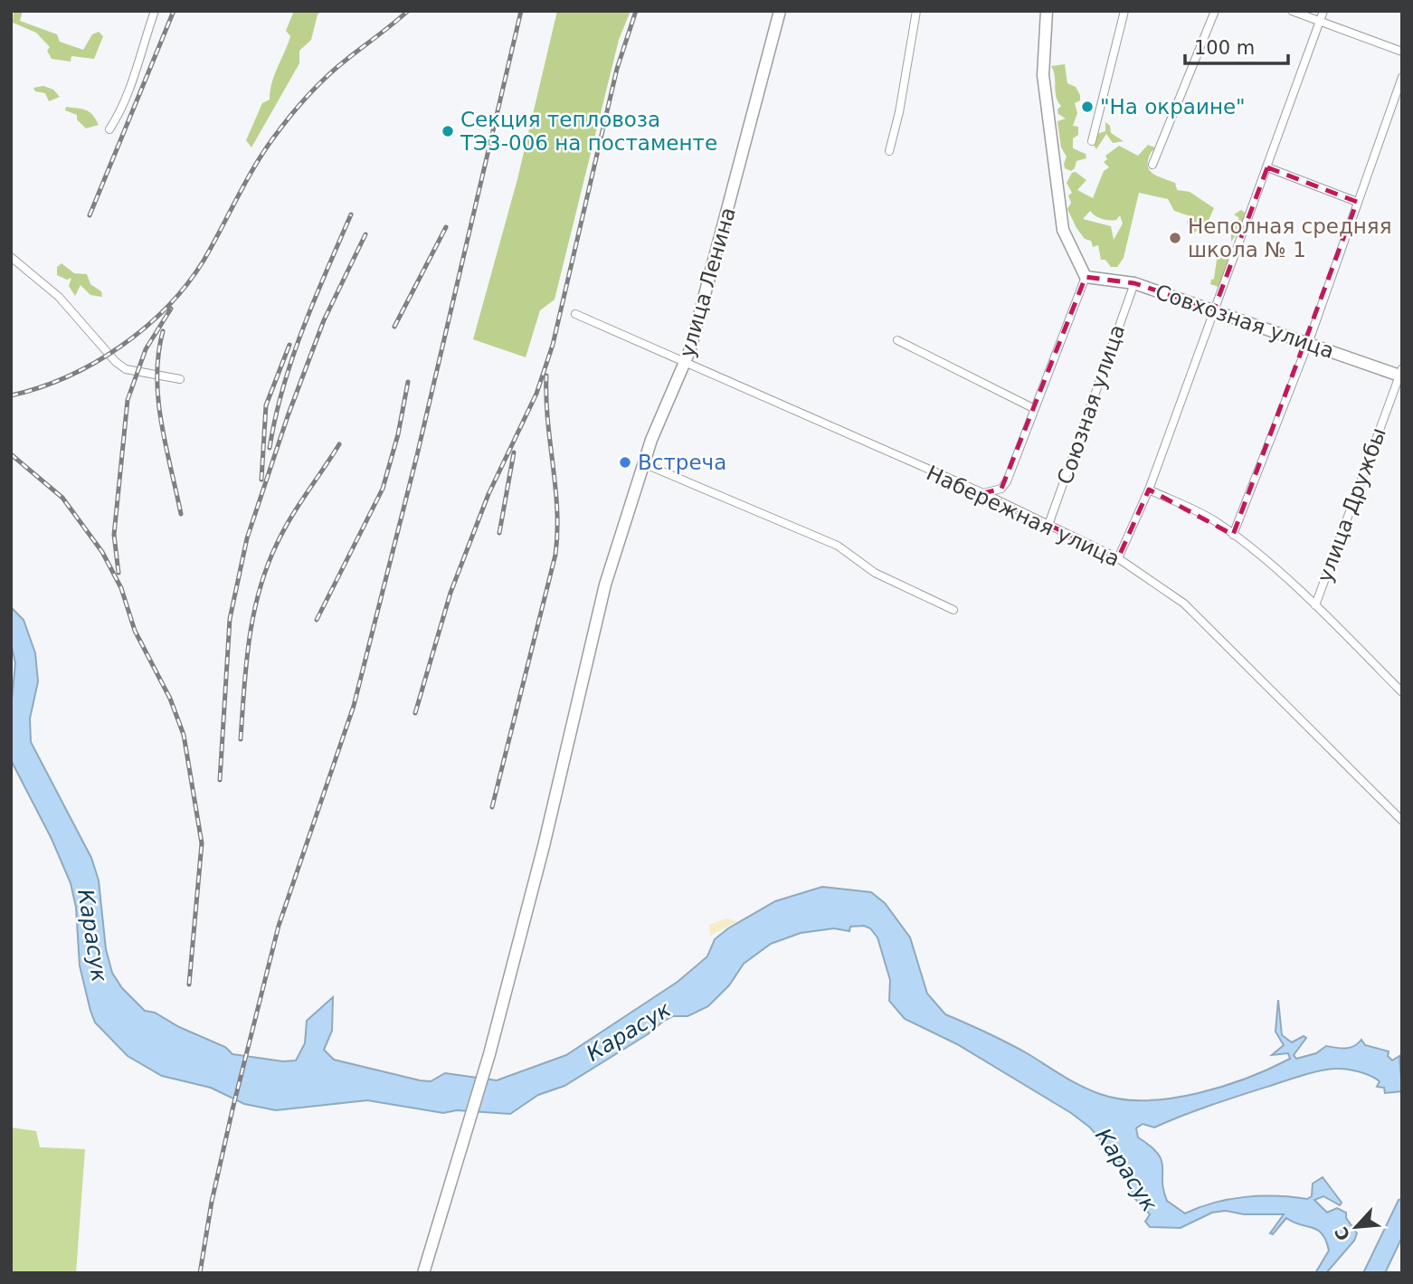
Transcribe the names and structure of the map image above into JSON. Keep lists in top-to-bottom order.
{
  "streets": {
    "main road": ["улица Ленина", "Совхозная улица"],
    "street": ["Союзная улица", "улица Дружбы", "Набережная улица"]
  },
  "crossings": [
    ["улица Ленина", "Набережная улица"],
    ["Совхозная улица", "Союзная улица"],
    ["Совхозная улица", "улица Дружбы"],
    ["Союзная улица", "Набережная улица"]
  ],
  "water": ["Карасук"],
  "places": [
    "\"На окраине\"",
    "Секция тепловоза ТЭ3-006 на постаменте",
    "Неполная средняя школа № 1",
    "Встреча"
  ],
  "scale_bar": "100 m",
  "north": "bottom left"
}
